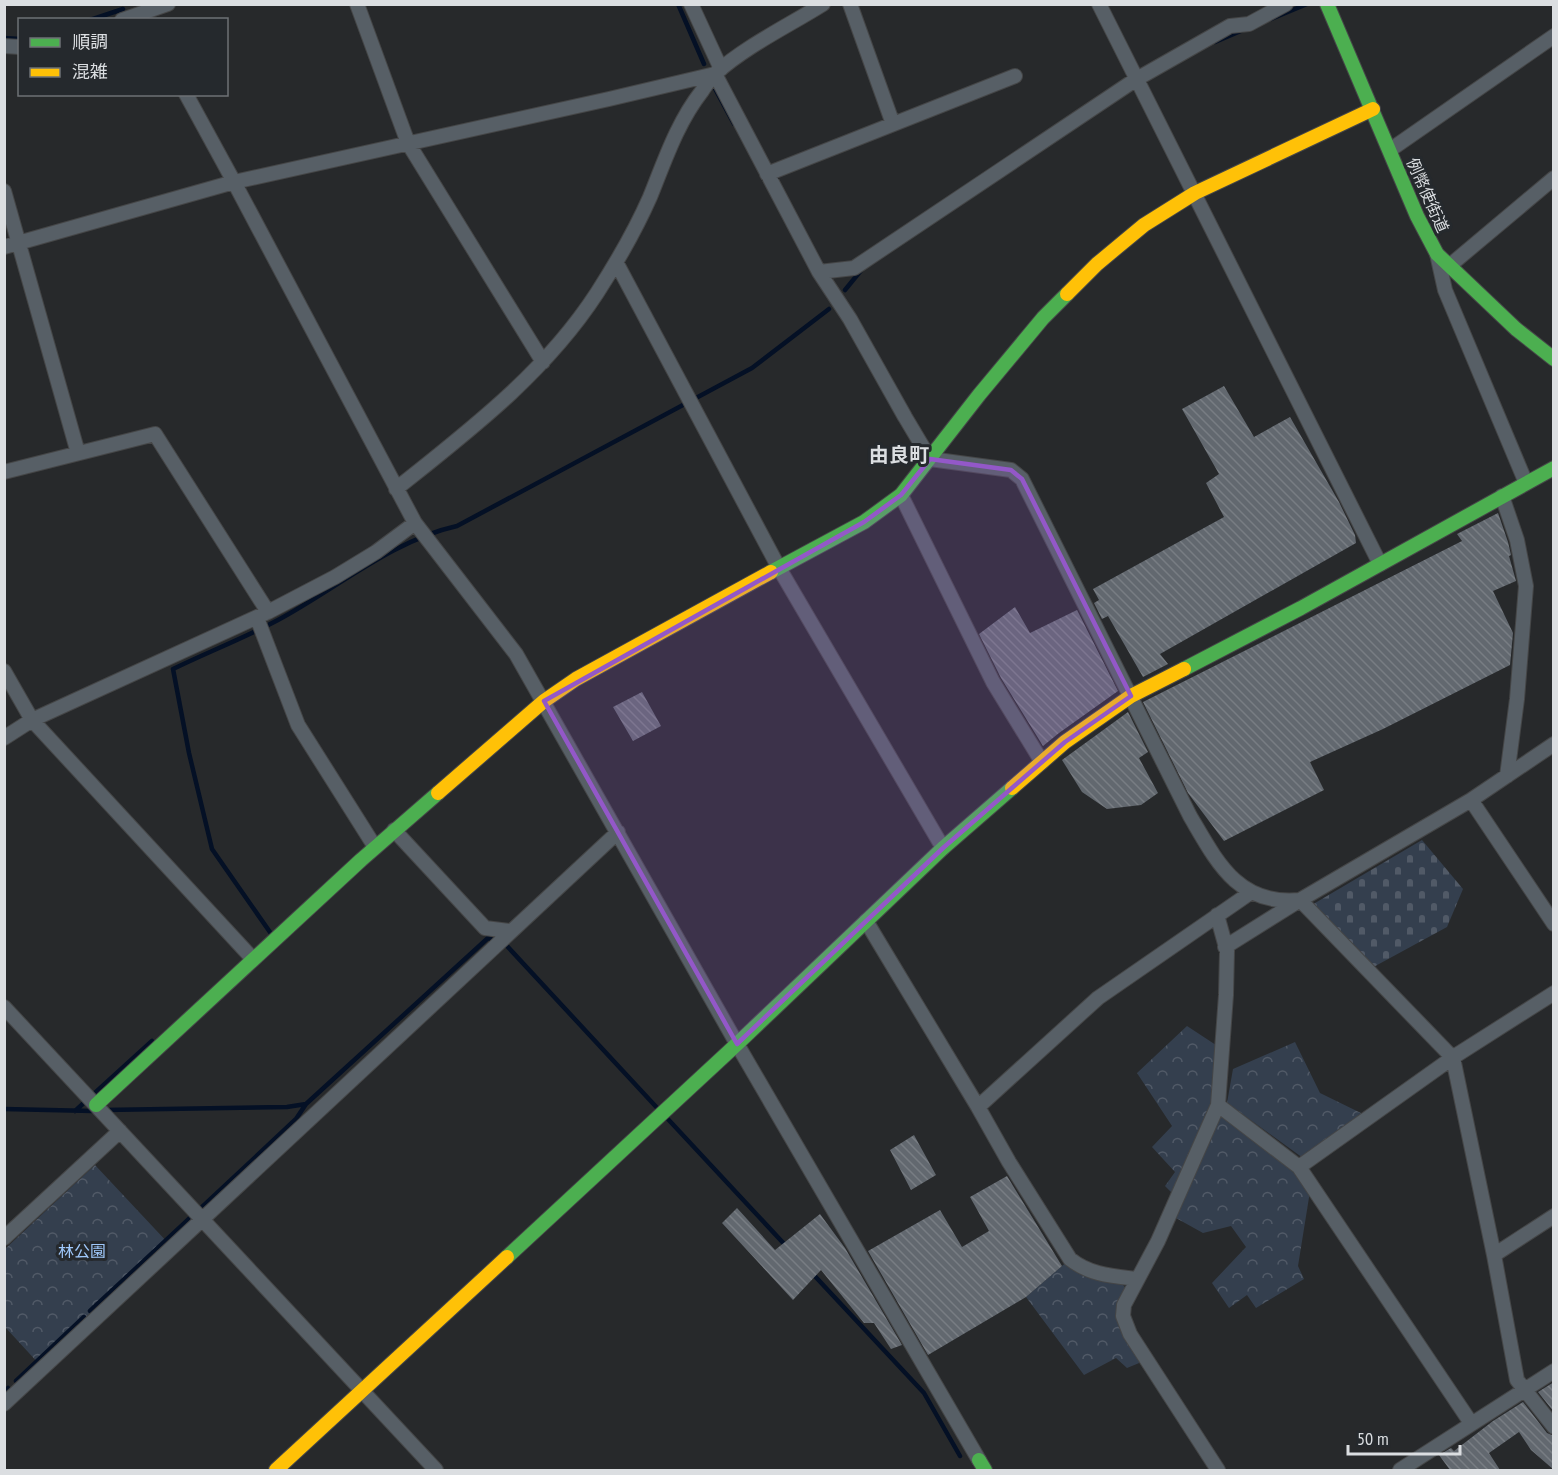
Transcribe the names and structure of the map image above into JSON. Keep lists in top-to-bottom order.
{
  "streets": {
    "street": ["例幣使街道"]
  },
  "districts": ["由良町"],
  "parks": ["林公園"],
  "legend": ["順調", "混雑"],
  "scale_bar": "50 m"
}
